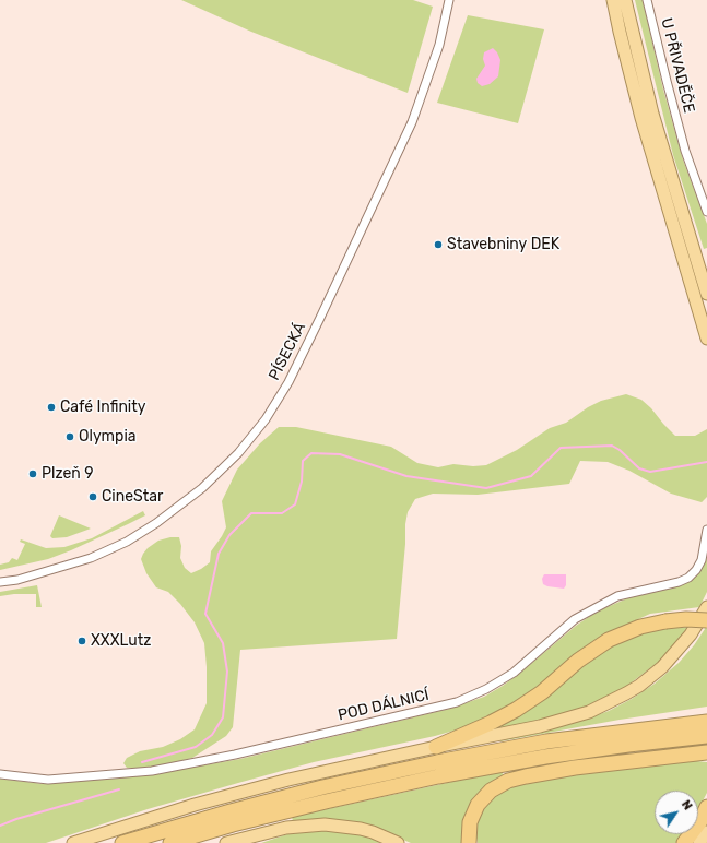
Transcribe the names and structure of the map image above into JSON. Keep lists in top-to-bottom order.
{
  "streets": {
    "street": ["U PŘIVADĚČE", "PÍSECKÁ", "POD DÁLNICÍ"]
  },
  "places": [
    "Stavebniny DEK",
    "Café Infinity",
    "Olympia",
    "Plzeň 9",
    "CineStar",
    "XXXLutz"
  ],
  "north": "top right"
}
